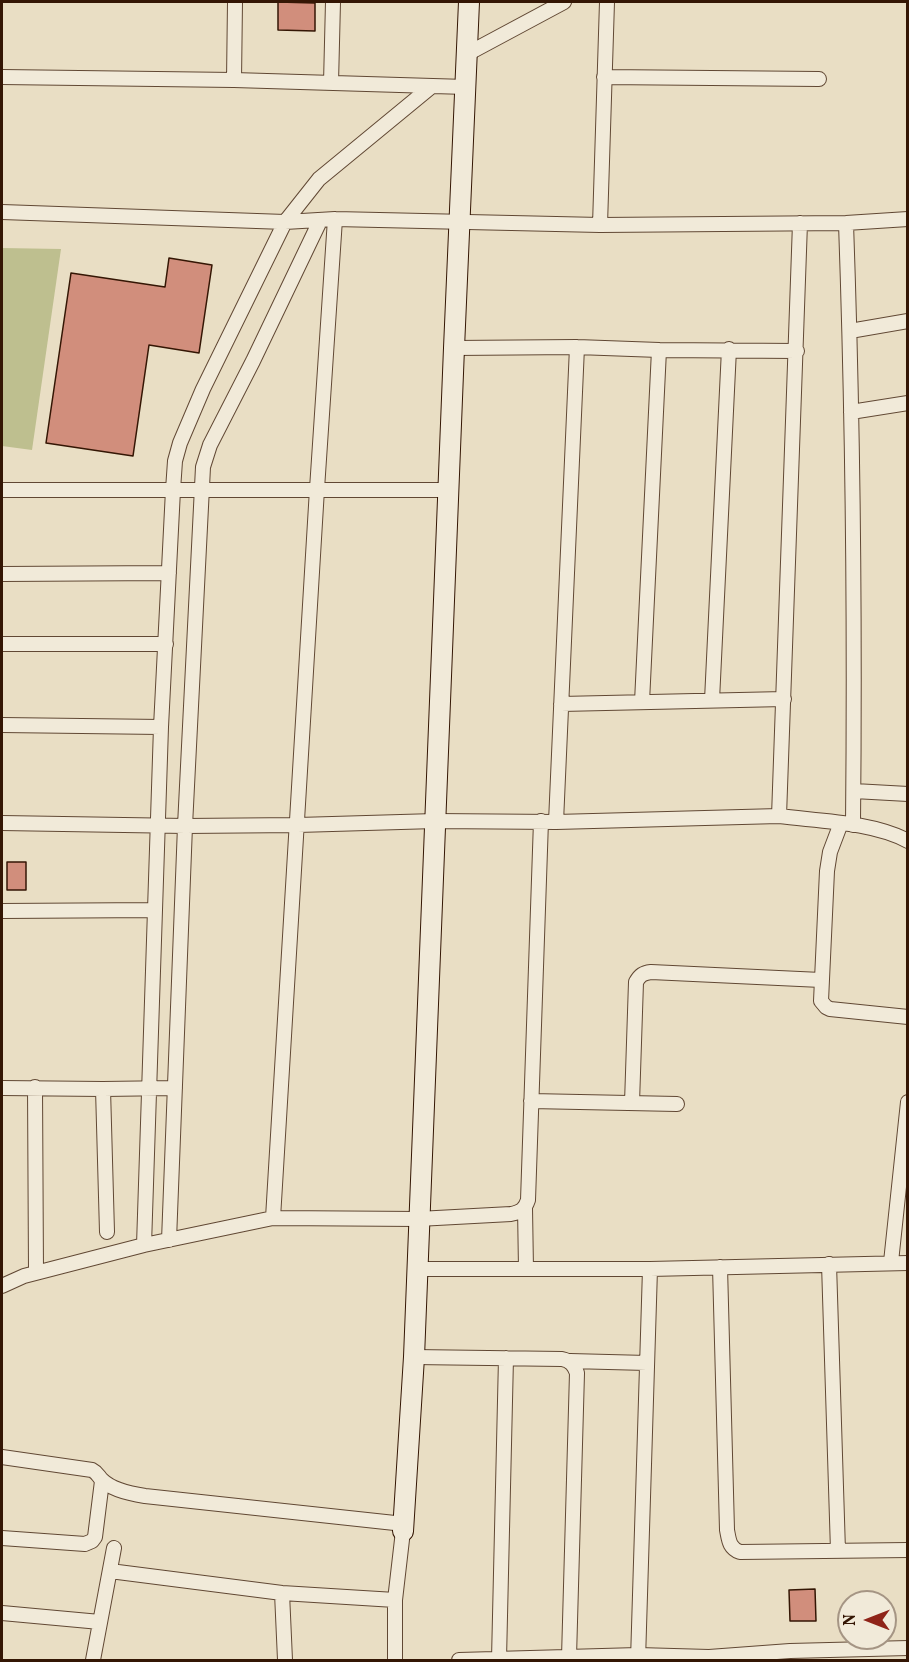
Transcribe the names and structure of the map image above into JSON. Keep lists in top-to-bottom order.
{
  "north": "left"
}
